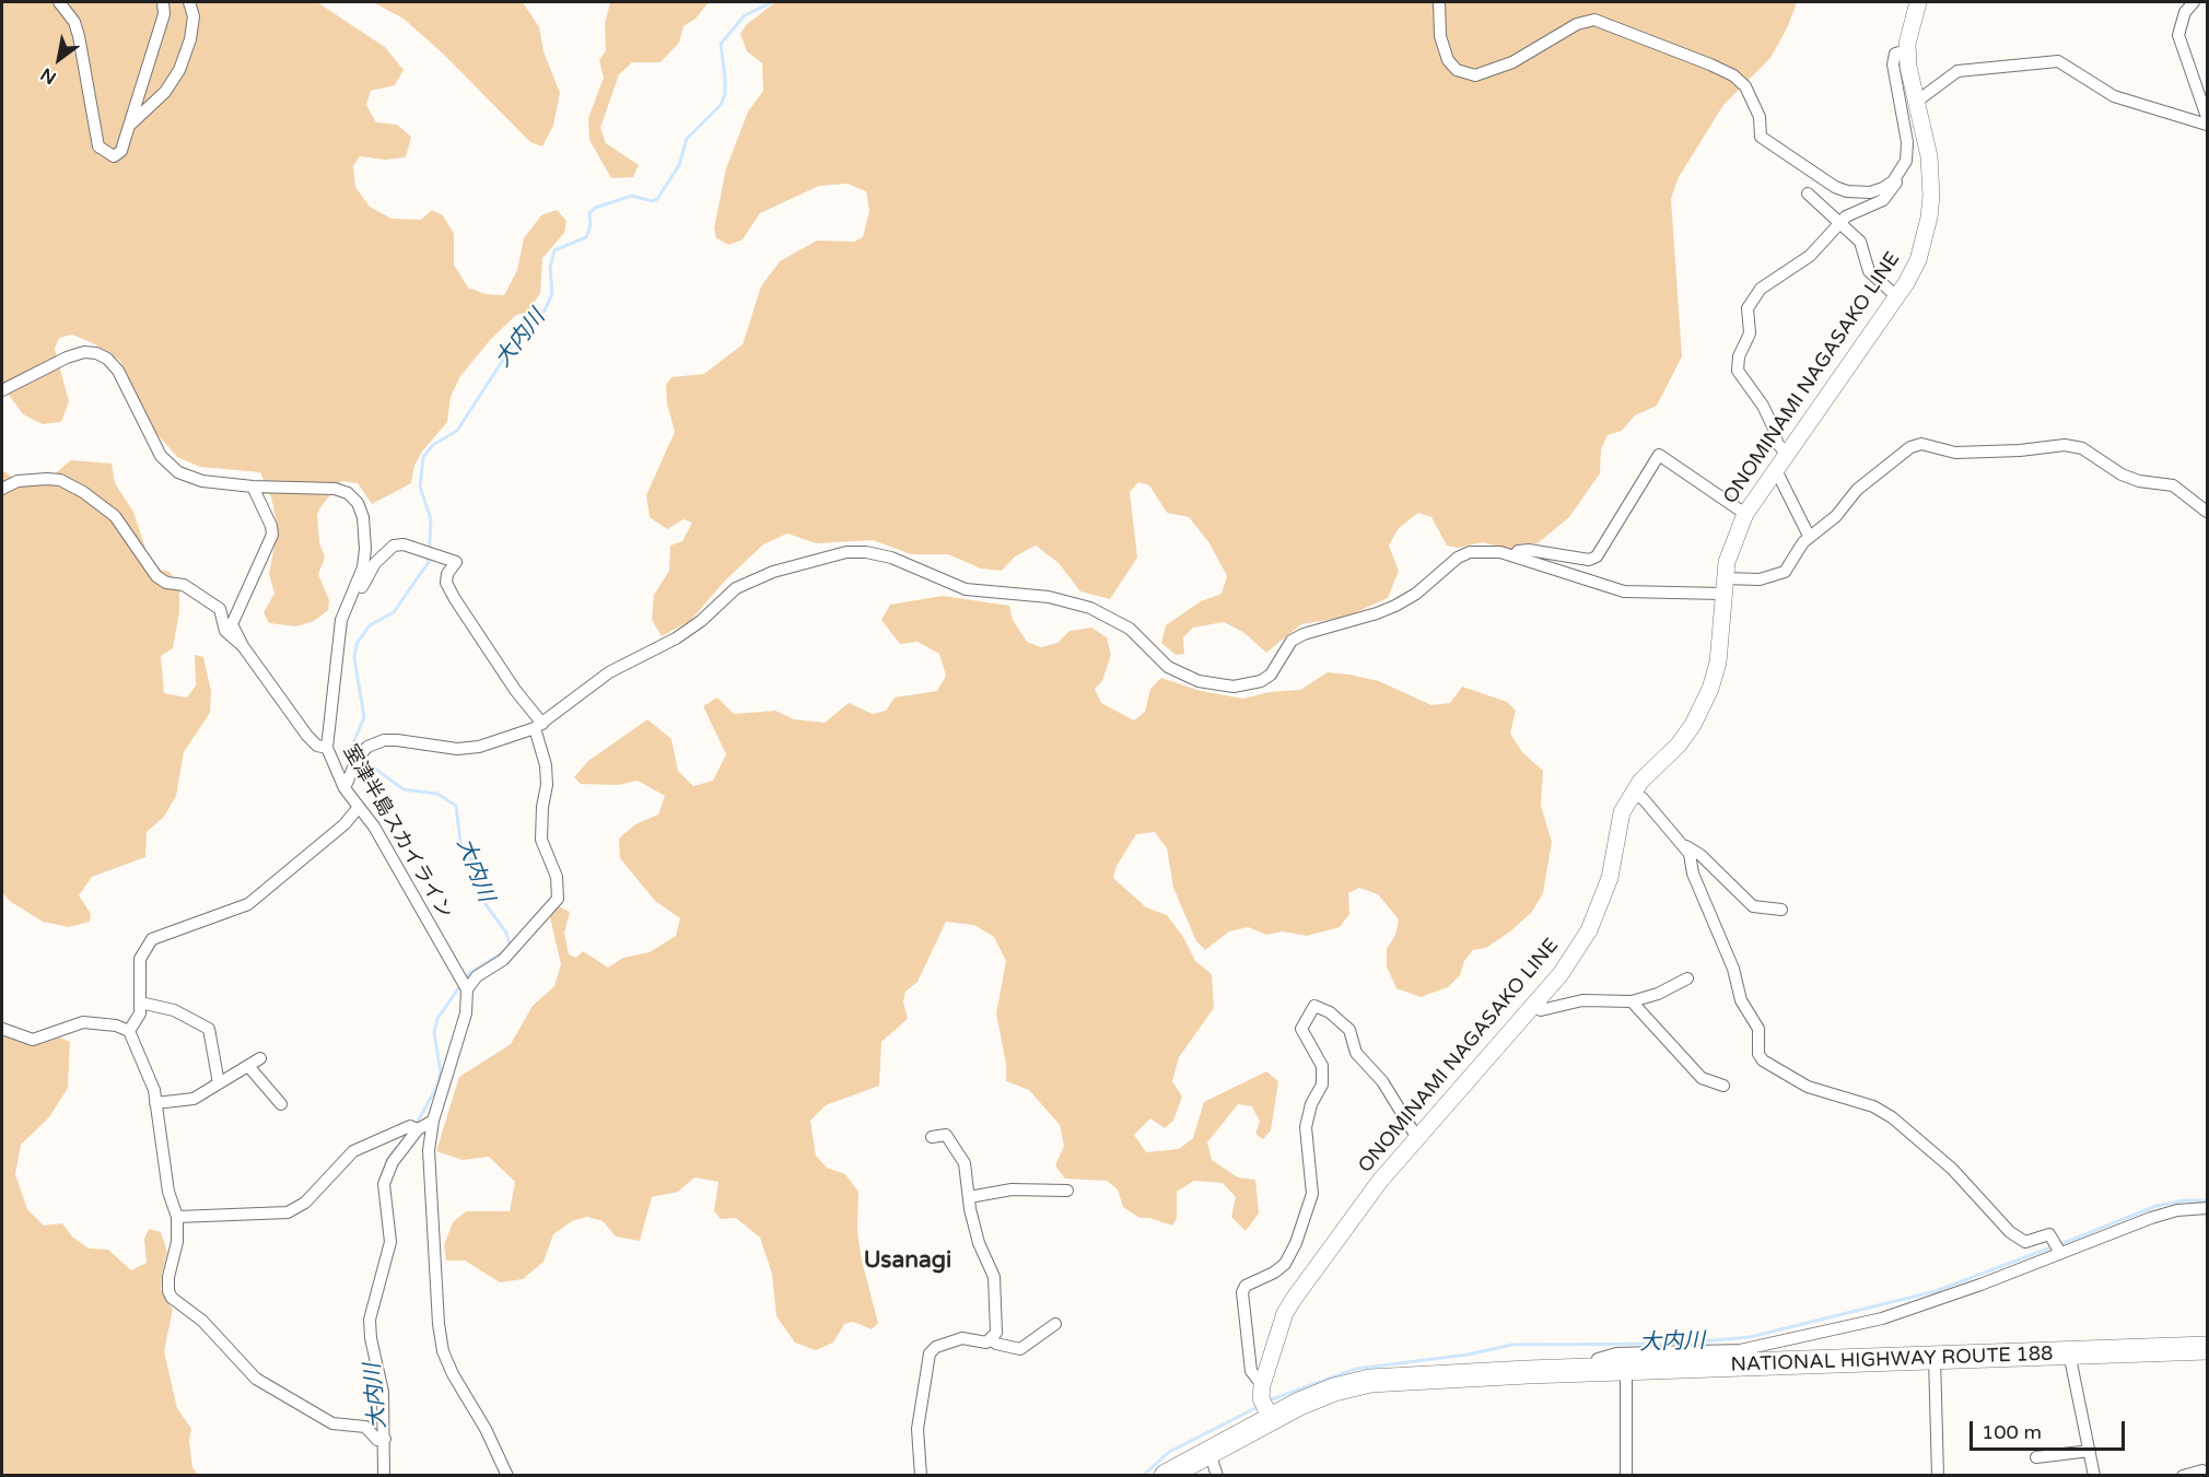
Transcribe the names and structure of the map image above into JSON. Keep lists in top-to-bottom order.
{
  "streets": {
    "highway": ["NATIONAL HIGHWAY ROUTE 188"],
    "main road": ["ONOMINAMI NAGASAKO LINE"],
    "street": ["室津半島スカイライン"]
  },
  "crossings": [
    ["ONOMINAMI NAGASAKO LINE", "NATIONAL HIGHWAY ROUTE 188"]
  ],
  "districts": ["Usanagi"],
  "water": ["大内川"],
  "scale_bar": "100 m",
  "north": "bottom left"
}
